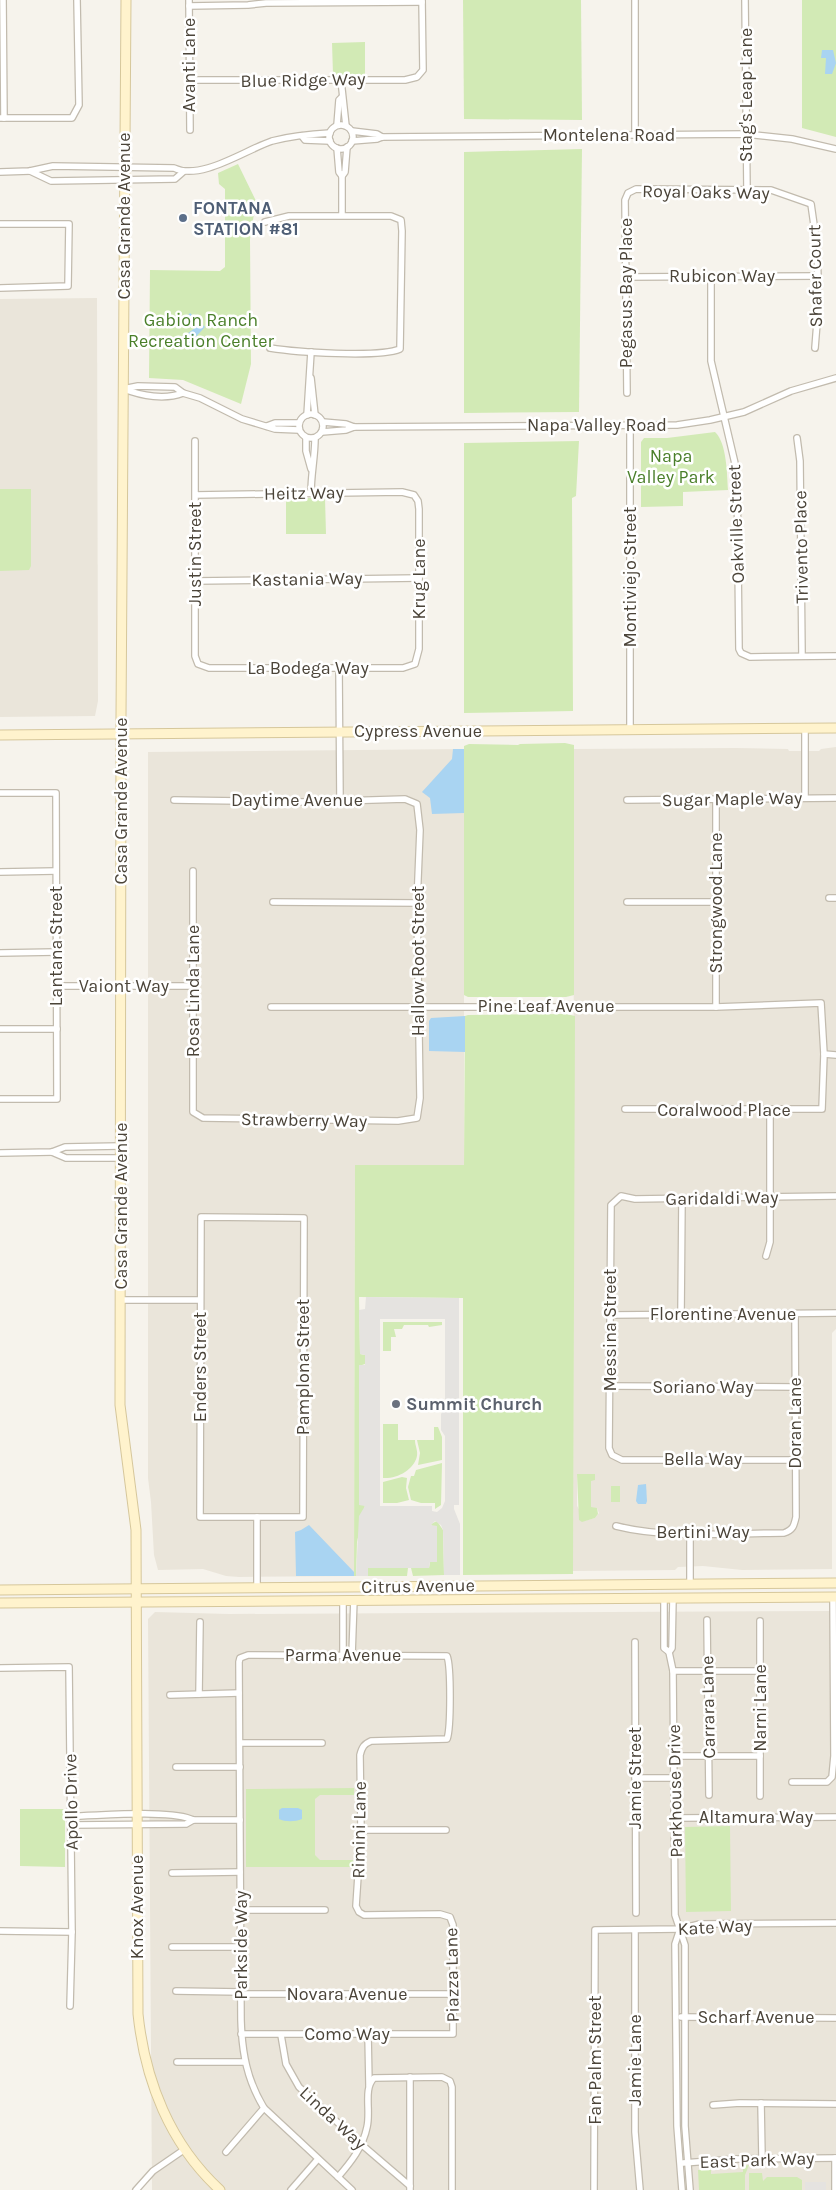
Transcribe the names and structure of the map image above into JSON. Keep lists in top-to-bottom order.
{
  "streets": {
    "street": [
      "Avanti Lane",
      "Blue Ridge Way",
      "Stag's Leap Lane",
      "Montelena Road",
      "Royal Oaks Way",
      "Casa Grande Avenue",
      "Rubicon Way",
      "Shafer Court",
      "Pegasus Bay Place",
      "Napa Valley Road",
      "Heitz Way",
      "Oakville Street",
      "Trivento Place",
      "Justin Street",
      "Montiviejo Street",
      "Kastania Way",
      "Krug Lane",
      "La Bodega Way",
      "Cypress Avenue",
      "Sugar Maple Way",
      "Daytime Avenue",
      "Strongwood Lane",
      "Lantana Street",
      "Hallow Root Street",
      "Vaiont Way",
      "Rosa Linda Lane",
      "Pine Leaf Avenue",
      "Coralwood Place",
      "Strawberry Way",
      "Garidaldi Way",
      "Florentine Avenue",
      "Messina Street",
      "Enders Street",
      "Pamplona Street",
      "Soriano Way",
      "Doran Lane",
      "Bella Way",
      "Bertini Way",
      "Citrus Avenue",
      "Parma Avenue",
      "Carrara Lane",
      "Narni Lane",
      "Jamie Street",
      "Parkhouse Drive",
      "Apollo Drive",
      "Altamura Way",
      "Rimini Lane",
      "Knox Avenue",
      "Kate Way",
      "Parkside Way",
      "Piazza Lane",
      "Novara Avenue",
      "Scharf Avenue",
      "Como Way",
      "Fan Palm Street",
      "Jamie Lane",
      "Linda Way",
      "East Park Way"
    ]
  },
  "crossings": [
    ["Avanti Lane", "Blue Ridge Way"],
    ["Stag's Leap Lane", "Montelena Road"],
    ["Stag's Leap Lane", "Royal Oaks Way"],
    ["Royal Oaks Way", "Shafer Court"],
    ["Royal Oaks Way", "Pegasus Bay Place"],
    ["Casa Grande Avenue", "Cypress Avenue"],
    ["Casa Grande Avenue", "Vaiont Way"],
    ["Casa Grande Avenue", "Citrus Avenue"],
    ["Casa Grande Avenue", "Knox Avenue"],
    ["Rubicon Way", "Shafer Court"],
    ["Rubicon Way", "Pegasus Bay Place"],
    ["Rubicon Way", "Oakville Street"],
    ["Napa Valley Road", "Oakville Street"],
    ["Napa Valley Road", "Montiviejo Street"],
    ["Heitz Way", "Justin Street"],
    ["Heitz Way", "Krug Lane"],
    ["Oakville Street", "Trivento Place"],
    ["Justin Street", "Kastania Way"],
    ["Justin Street", "La Bodega Way"],
    ["Montiviejo Street", "Cypress Avenue"],
    ["Kastania Way", "Krug Lane"],
    ["Krug Lane", "La Bodega Way"],
    ["Sugar Maple Way", "Strongwood Lane"],
    ["Daytime Avenue", "Hallow Root Street"],
    ["Strongwood Lane", "Pine Leaf Avenue"],
    ["Lantana Street", "Vaiont Way"],
    ["Hallow Root Street", "Pine Leaf Avenue"],
    ["Hallow Root Street", "Strawberry Way"],
    ["Vaiont Way", "Rosa Linda Lane"],
    ["Rosa Linda Lane", "Strawberry Way"],
    ["Pine Leaf Avenue", "Coralwood Place"],
    ["Garidaldi Way", "Messina Street"],
    ["Florentine Avenue", "Messina Street"],
    ["Florentine Avenue", "Doran Lane"],
    ["Messina Street", "Soriano Way"],
    ["Messina Street", "Bella Way"],
    ["Enders Street", "Pamplona Street"],
    ["Soriano Way", "Doran Lane"],
    ["Doran Lane", "Bella Way"],
    ["Doran Lane", "Bertini Way"],
    ["Citrus Avenue", "Parkhouse Drive"],
    ["Citrus Avenue", "Knox Avenue"],
    ["Parma Avenue", "Rimini Lane"],
    ["Parma Avenue", "Parkside Way"],
    ["Parkhouse Drive", "Altamura Way"],
    ["Parkhouse Drive", "Kate Way"],
    ["Parkhouse Drive", "Scharf Avenue"],
    ["Parkhouse Drive", "East Park Way"],
    ["Rimini Lane", "Piazza Lane"],
    ["Kate Way", "Fan Palm Street"],
    ["Kate Way", "Jamie Lane"],
    ["Parkside Way", "Novara Avenue"],
    ["Parkside Way", "Como Way"],
    ["Piazza Lane", "Novara Avenue"],
    ["Piazza Lane", "Como Way"],
    ["Como Way", "Linda Way"]
  ],
  "parks": ["Gabion Ranch Recreation Center", "Napa Valley Park"],
  "places": ["FONTANA STATION #81", "Summit Church"]
}
